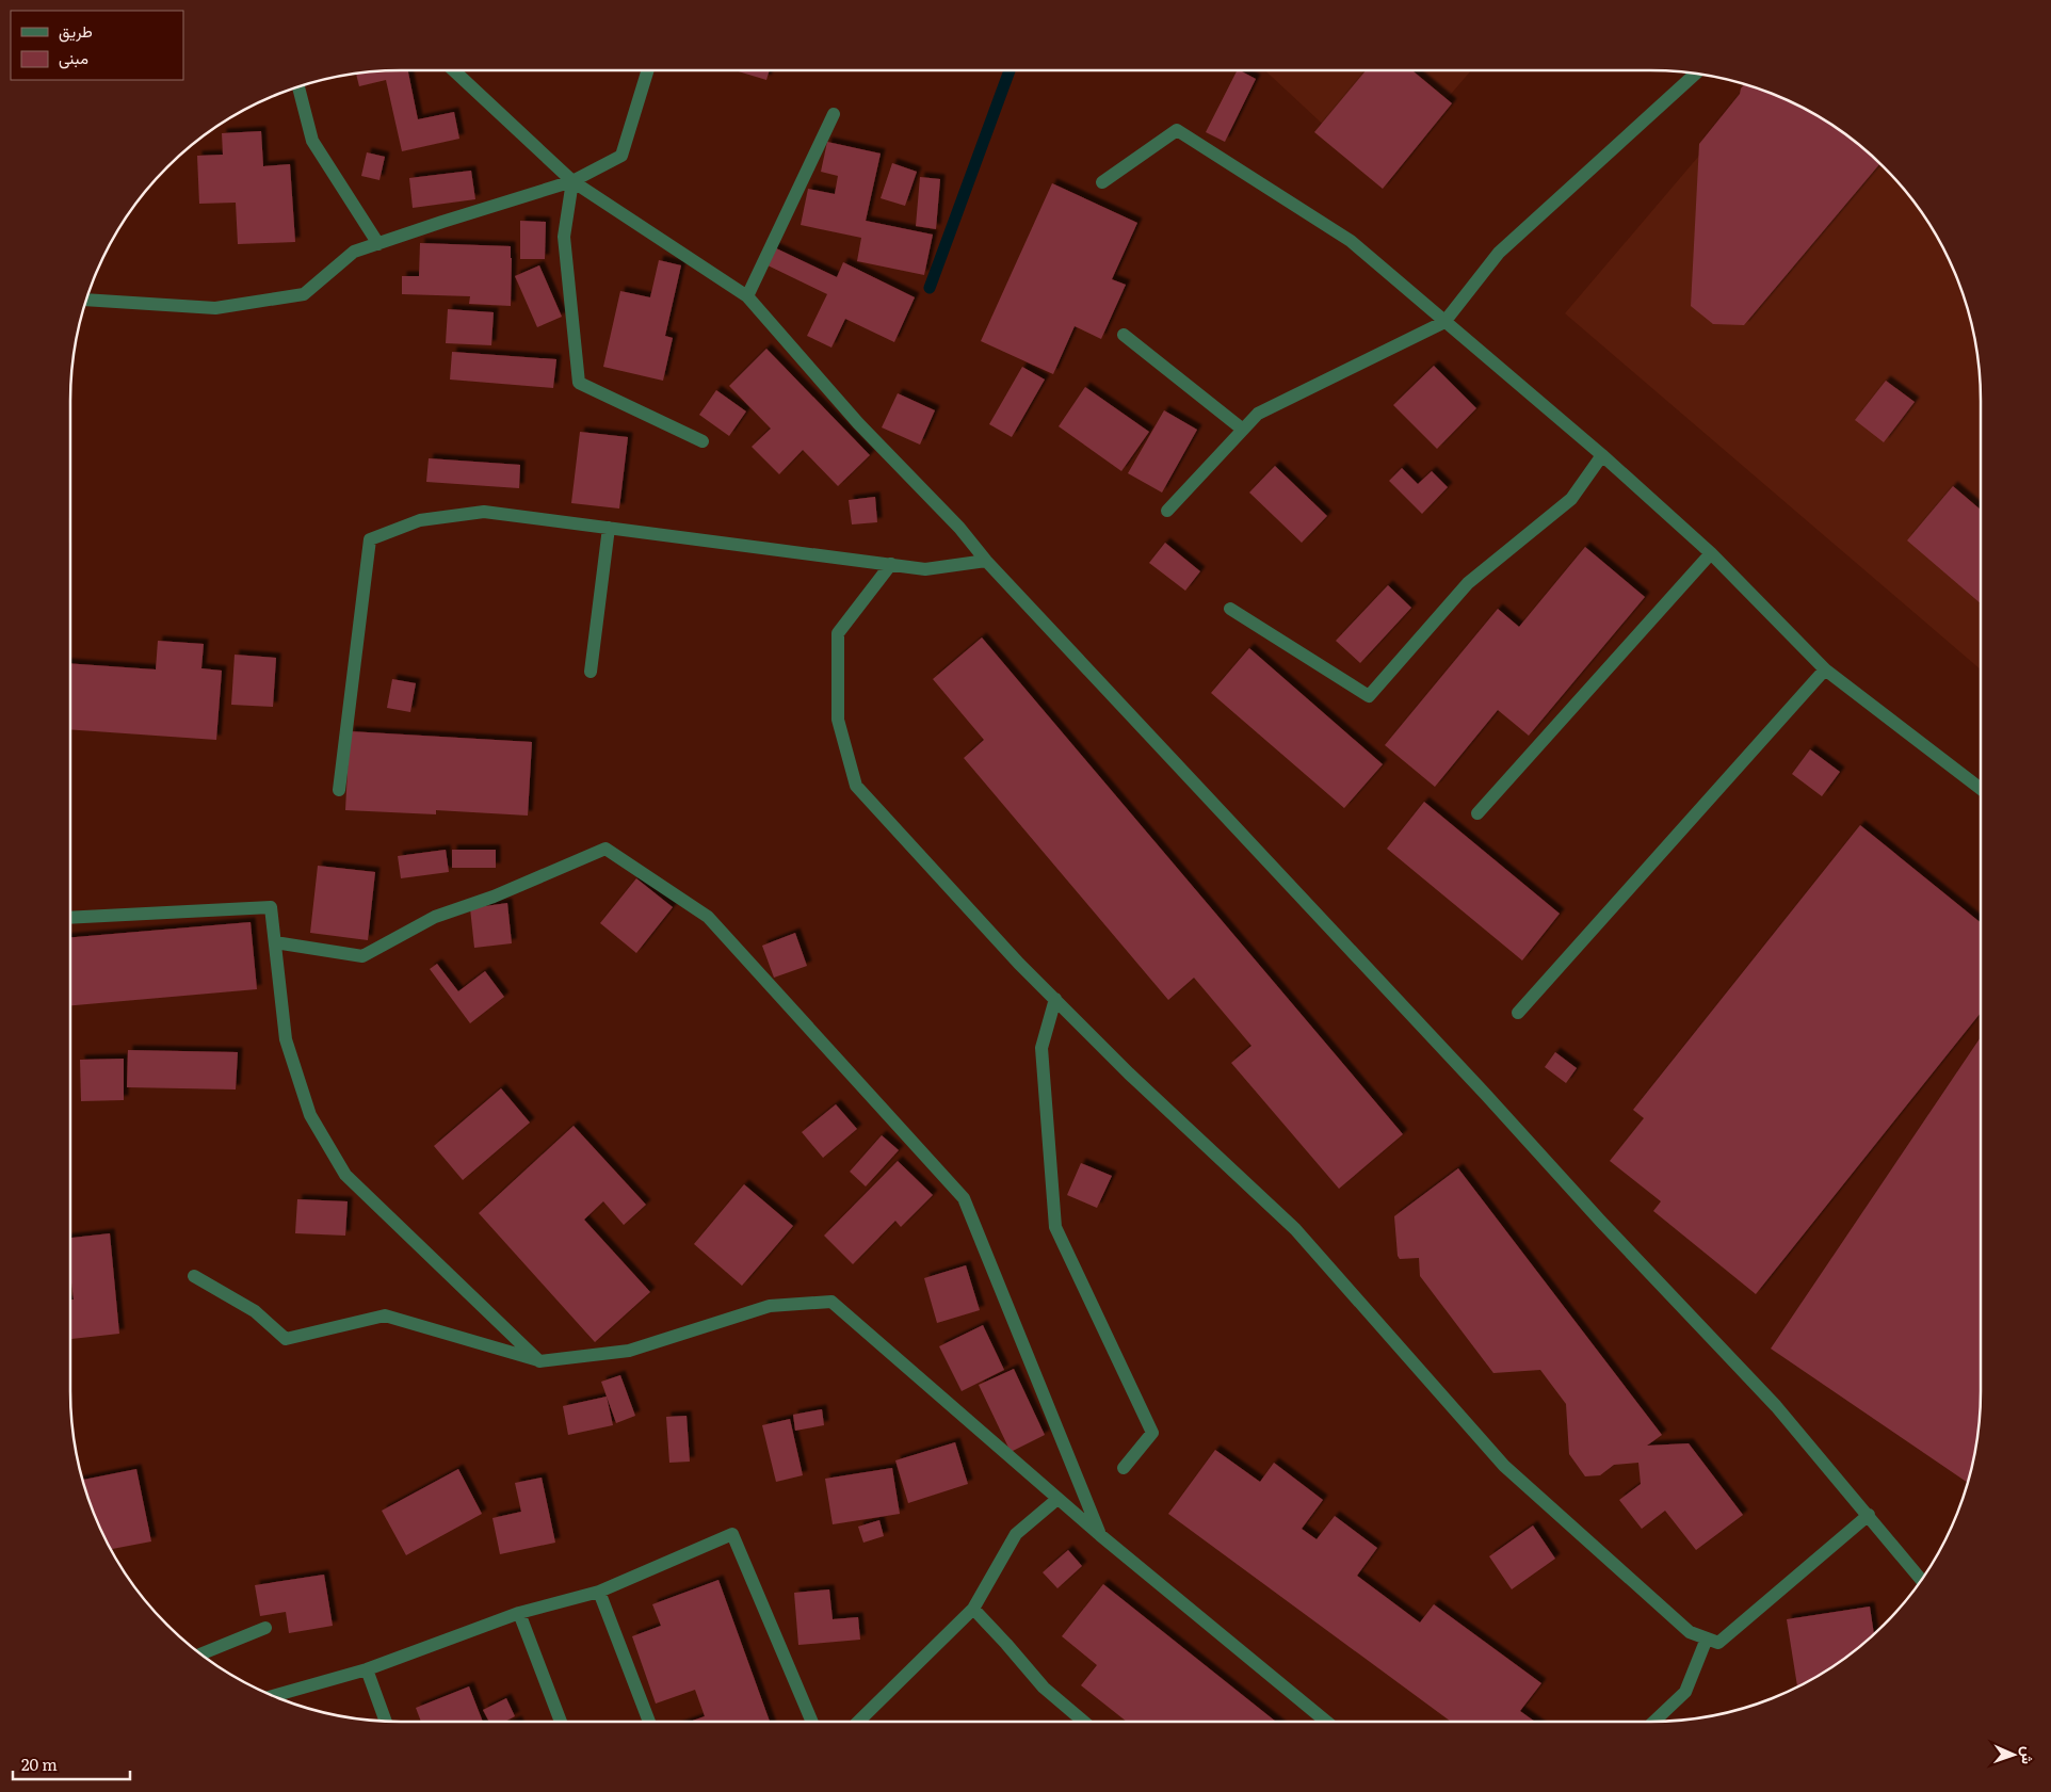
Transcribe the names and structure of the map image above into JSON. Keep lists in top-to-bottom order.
{
  "legend": ["طريق", "مبنى"],
  "scale_bar": "20 m",
  "north": "right"
}
